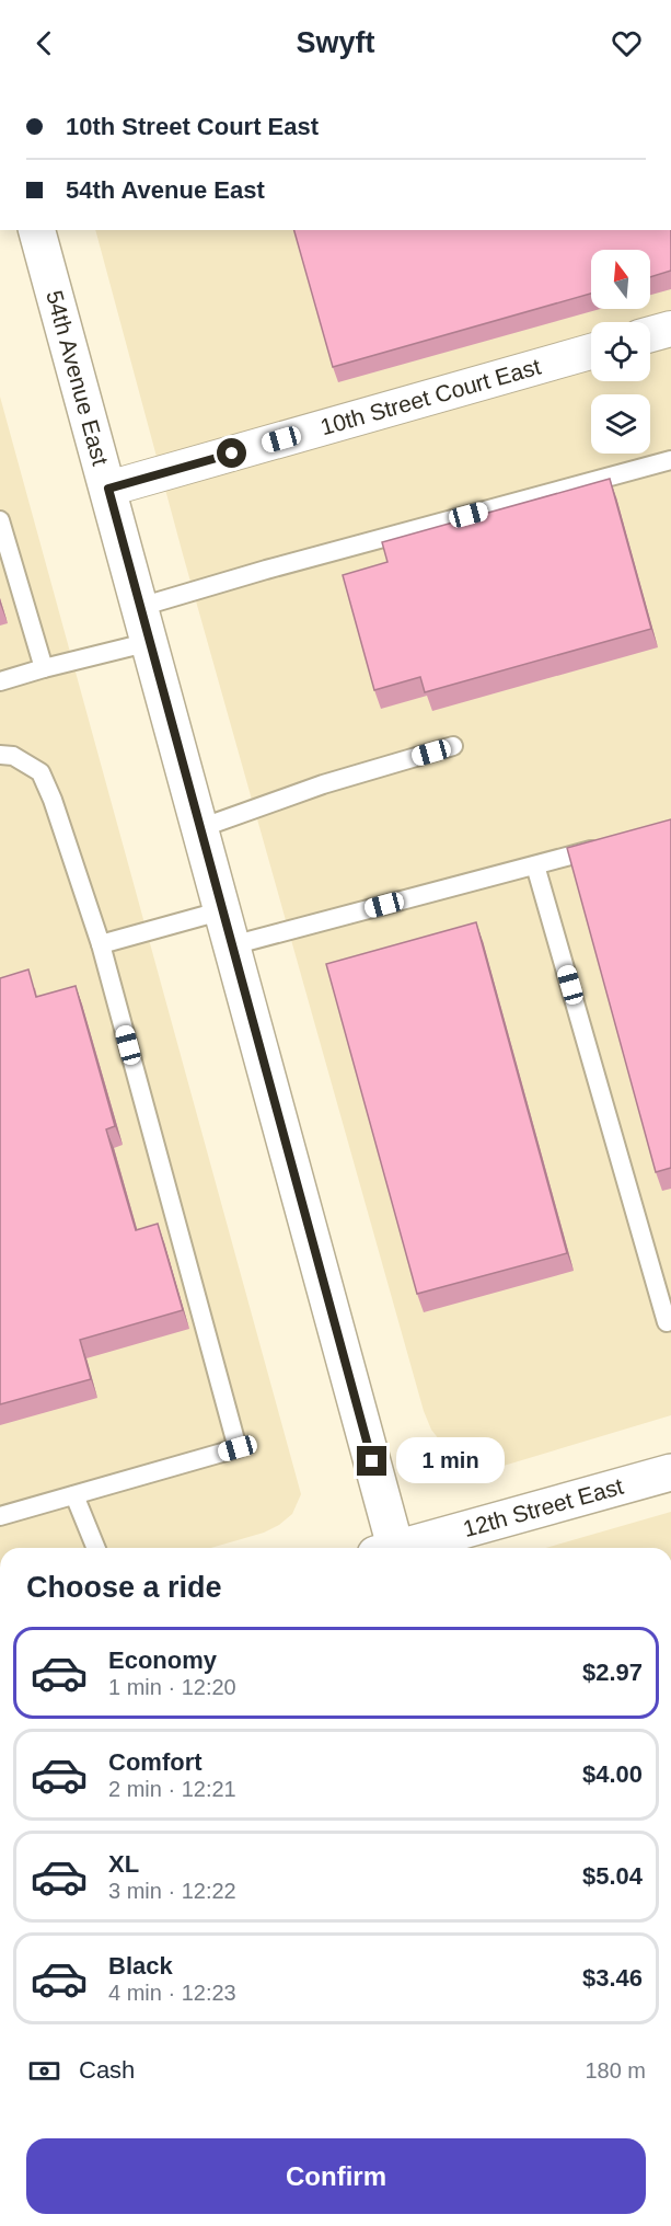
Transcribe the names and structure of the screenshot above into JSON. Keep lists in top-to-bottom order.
{
  "streets": {
    "main road": ["54th Avenue East", "12th Street East"],
    "street": ["10th Street Court East"]
  },
  "crossings": [
    ["54th Avenue East", "10th Street Court East"]
  ],
  "north": "top",
  "page": {
    "header": "Swyft",
    "banner": ["10th Street Court East", "54th Avenue East"],
    "bubble": "1 min",
    "heading": "Choose a ride",
    "list": [
      {
        "name": "Economy",
        "note": "1 min · 12:20",
        "value": "$2.97"
      },
      {
        "name": "Comfort",
        "note": "2 min · 12:21",
        "value": "$4.00"
      },
      {
        "name": "XL",
        "note": "3 min · 12:22",
        "value": "$5.04"
      },
      {
        "name": "Black",
        "note": "4 min · 12:23",
        "value": "$3.46"
      }
    ],
    "pay": ["Cash", "180 m"],
    "buttons": "Confirm"
  }
}
